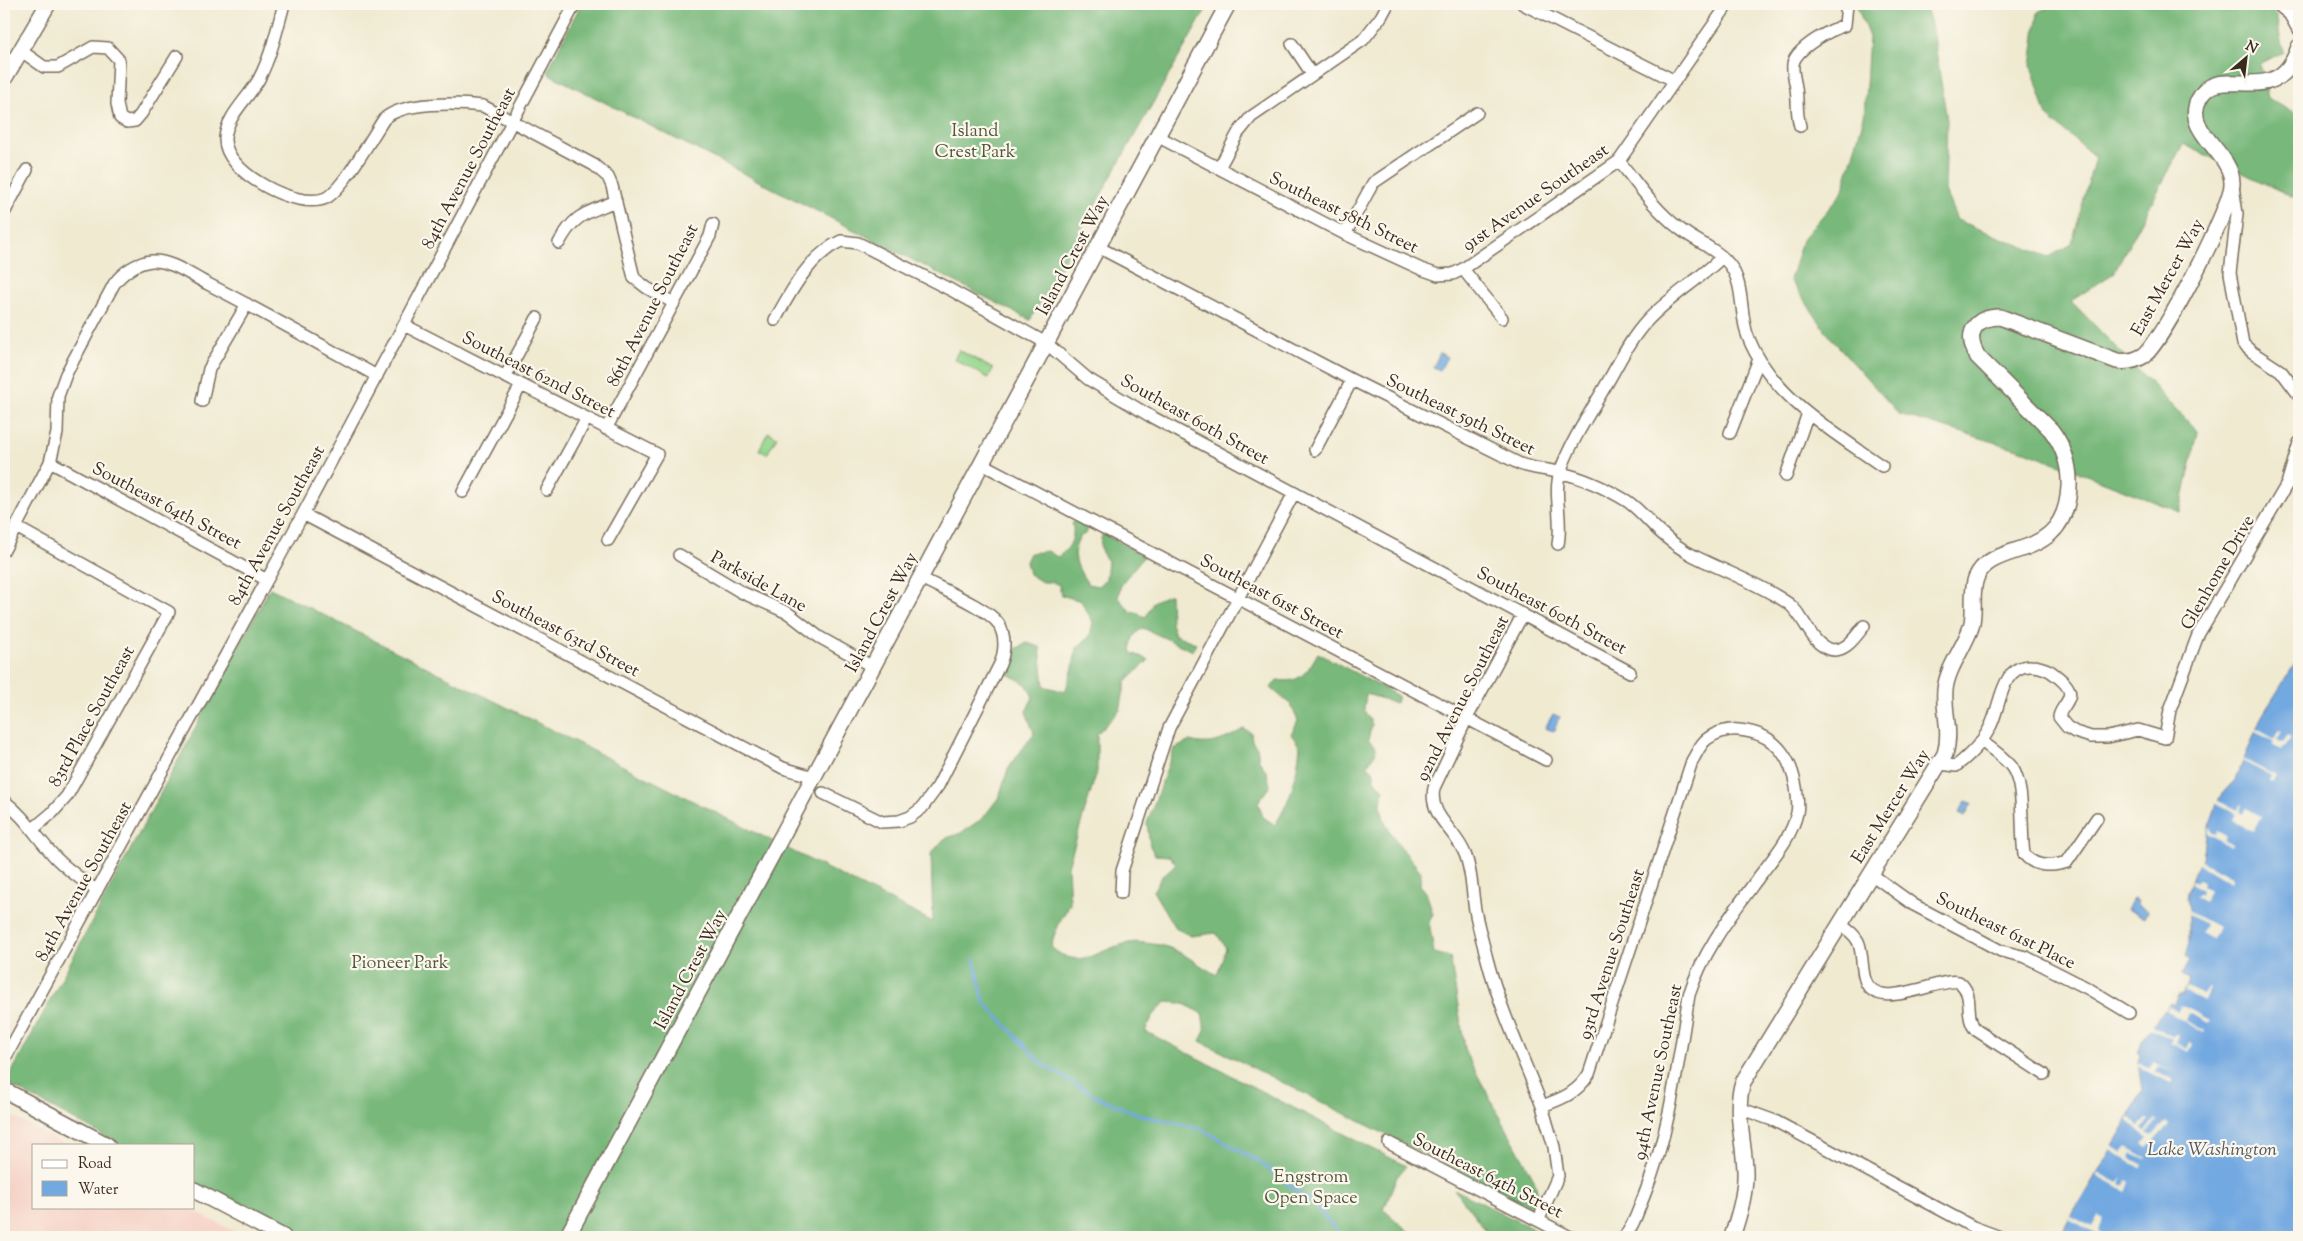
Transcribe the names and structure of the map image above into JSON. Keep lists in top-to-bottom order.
{
  "streets": {
    "street": [
      "84th Avenue Southeast",
      "91st Avenue Southeast",
      "Southeast 58th Street",
      "Island Crest Way",
      "East Mercer Way",
      "86th Avenue Southeast",
      "Southeast 62nd Street",
      "Southeast 59th Street",
      "Southeast 60th Street",
      "Southeast 64th Street",
      "Glenhome Drive",
      "Parkside Lane",
      "Southeast 61st Street",
      "Southeast 63rd Street",
      "92nd Avenue Southeast",
      "83rd Place Southeast",
      "Southeast 61st Place",
      "93rd Avenue Southeast",
      "94th Avenue Southeast"
    ]
  },
  "crossings": [
    ["84th Avenue Southeast", "Southeast 62nd Street"],
    ["84th Avenue Southeast", "Southeast 64th Street"],
    ["84th Avenue Southeast", "Southeast 63rd Street"],
    ["91st Avenue Southeast", "Southeast 58th Street"],
    ["Southeast 58th Street", "Island Crest Way"],
    ["Island Crest Way", "Southeast 59th Street"],
    ["Island Crest Way", "Southeast 60th Street"],
    ["Island Crest Way", "Parkside Lane"],
    ["Island Crest Way", "Southeast 61st Street"],
    ["Island Crest Way", "Southeast 63rd Street"],
    ["East Mercer Way", "Glenhome Drive"],
    ["East Mercer Way", "Southeast 61st Place"],
    ["86th Avenue Southeast", "Southeast 62nd Street"],
    ["Southeast 60th Street", "92nd Avenue Southeast"],
    ["Southeast 61st Street", "92nd Avenue Southeast"],
    ["92nd Avenue Southeast", "93rd Avenue Southeast"],
    ["93rd Avenue Southeast", "94th Avenue Southeast"]
  ],
  "water": ["Lake Washington"],
  "parks": ["Island Crest Park", "Pioneer Park", "Engstrom Open Space"],
  "legend": ["Road", "Water"],
  "north": "top right"
}
